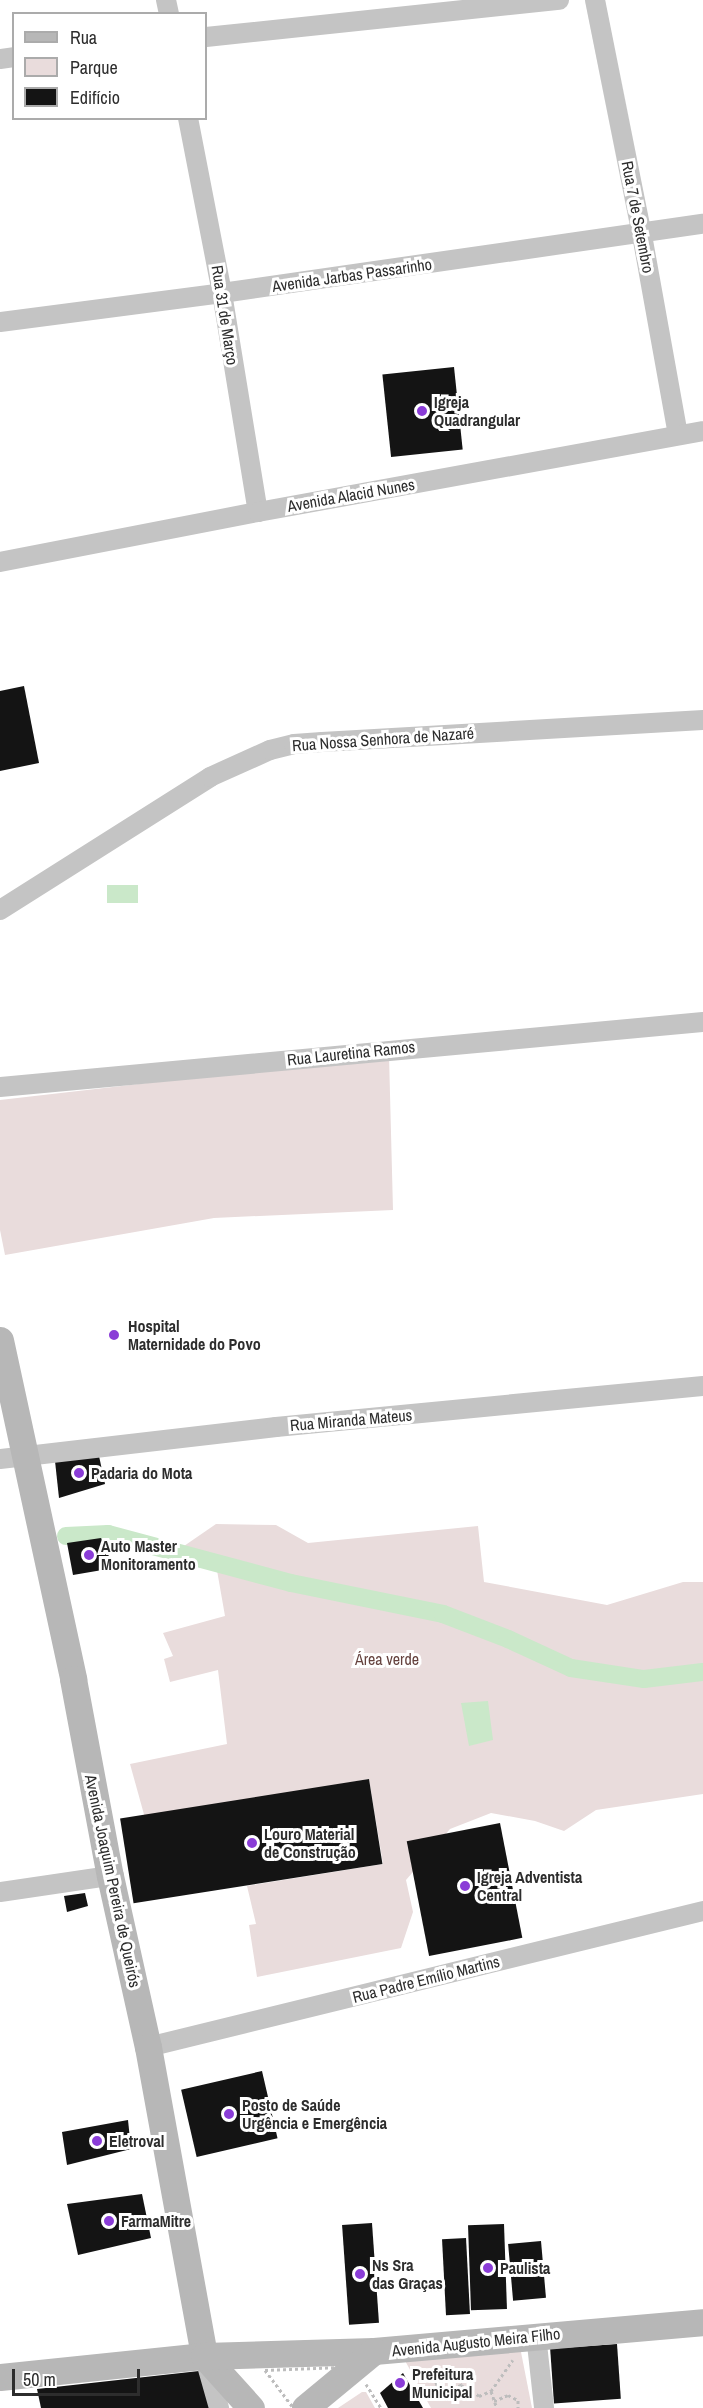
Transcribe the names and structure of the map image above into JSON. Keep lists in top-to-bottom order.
{
  "streets": {
    "main road": ["Avenida Joaquim Pereira de Queirós", "Avenida Augusto Meira Filho"],
    "street": [
      "Rua 7 de Setembro",
      "Avenida Jarbas Passarinho",
      "Rua 31 de Março",
      "Avenida Alacid Nunes",
      "Rua Nossa Senhora de Nazaré",
      "Rua Lauretina Ramos",
      "Rua Miranda Mateus",
      "Rua Padre Emílio Martins"
    ]
  },
  "crossings": [
    ["Rua 7 de Setembro", "Avenida Jarbas Passarinho"],
    ["Rua 7 de Setembro", "Avenida Alacid Nunes"],
    ["Avenida Jarbas Passarinho", "Rua 31 de Março"],
    ["Rua 31 de Março", "Avenida Alacid Nunes"],
    ["Rua Miranda Mateus", "Avenida Joaquim Pereira de Queirós"],
    ["Avenida Joaquim Pereira de Queirós", "Rua Padre Emílio Martins"],
    ["Avenida Joaquim Pereira de Queirós", "Avenida Augusto Meira Filho"]
  ],
  "parks": ["Área verde"],
  "places": [
    "Igreja Quadrangular",
    "Hospital Maternidade do Povo",
    "Padaria do Mota",
    "Auto Master Monitoramento",
    "Louro Material de Construção",
    "Igreja Adventista Central",
    "Posto de Saúde Urgência e Emergência",
    "Eletroval",
    "FarmaMitre",
    "Paulista",
    "Ns Sra das Graças",
    "Prefeitura Municipal"
  ],
  "legend": ["Rua", "Parque", "Edifício"],
  "scale_bar": "50 m"
}
